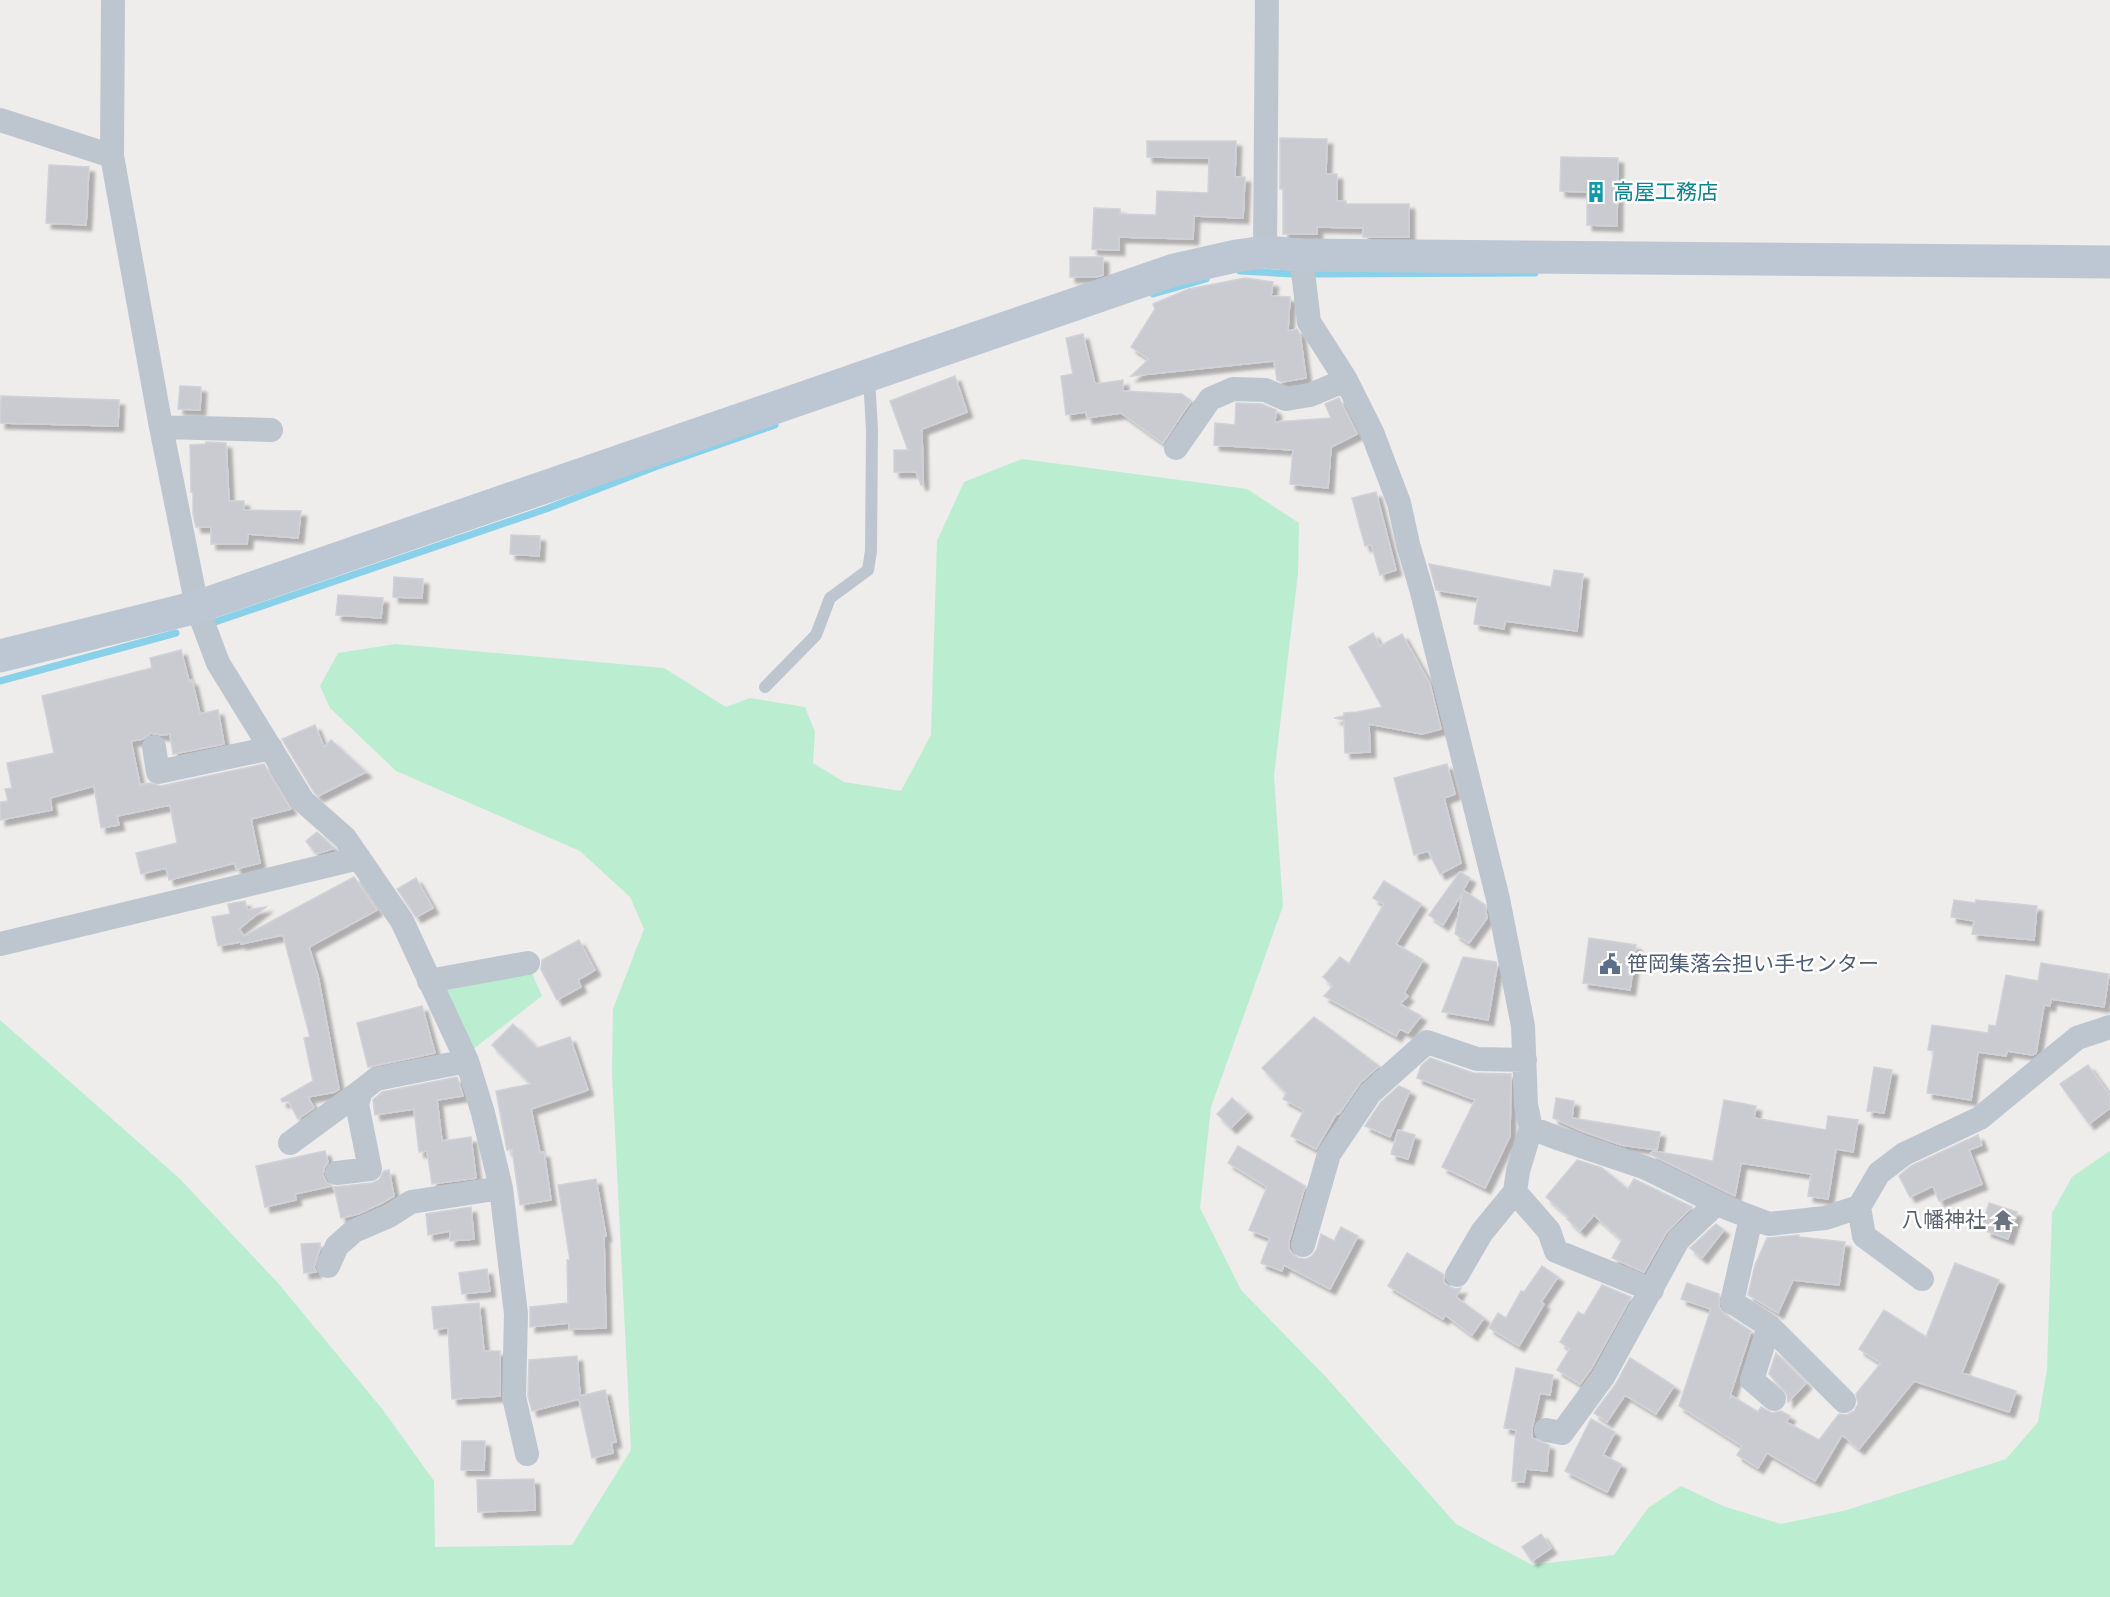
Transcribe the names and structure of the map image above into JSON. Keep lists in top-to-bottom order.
{
  "places": {
    "building": ["高屋工務店"],
    "public building": ["笹岡集落会担い手センター"],
    "temple": ["八幡神社"]
  }
}
